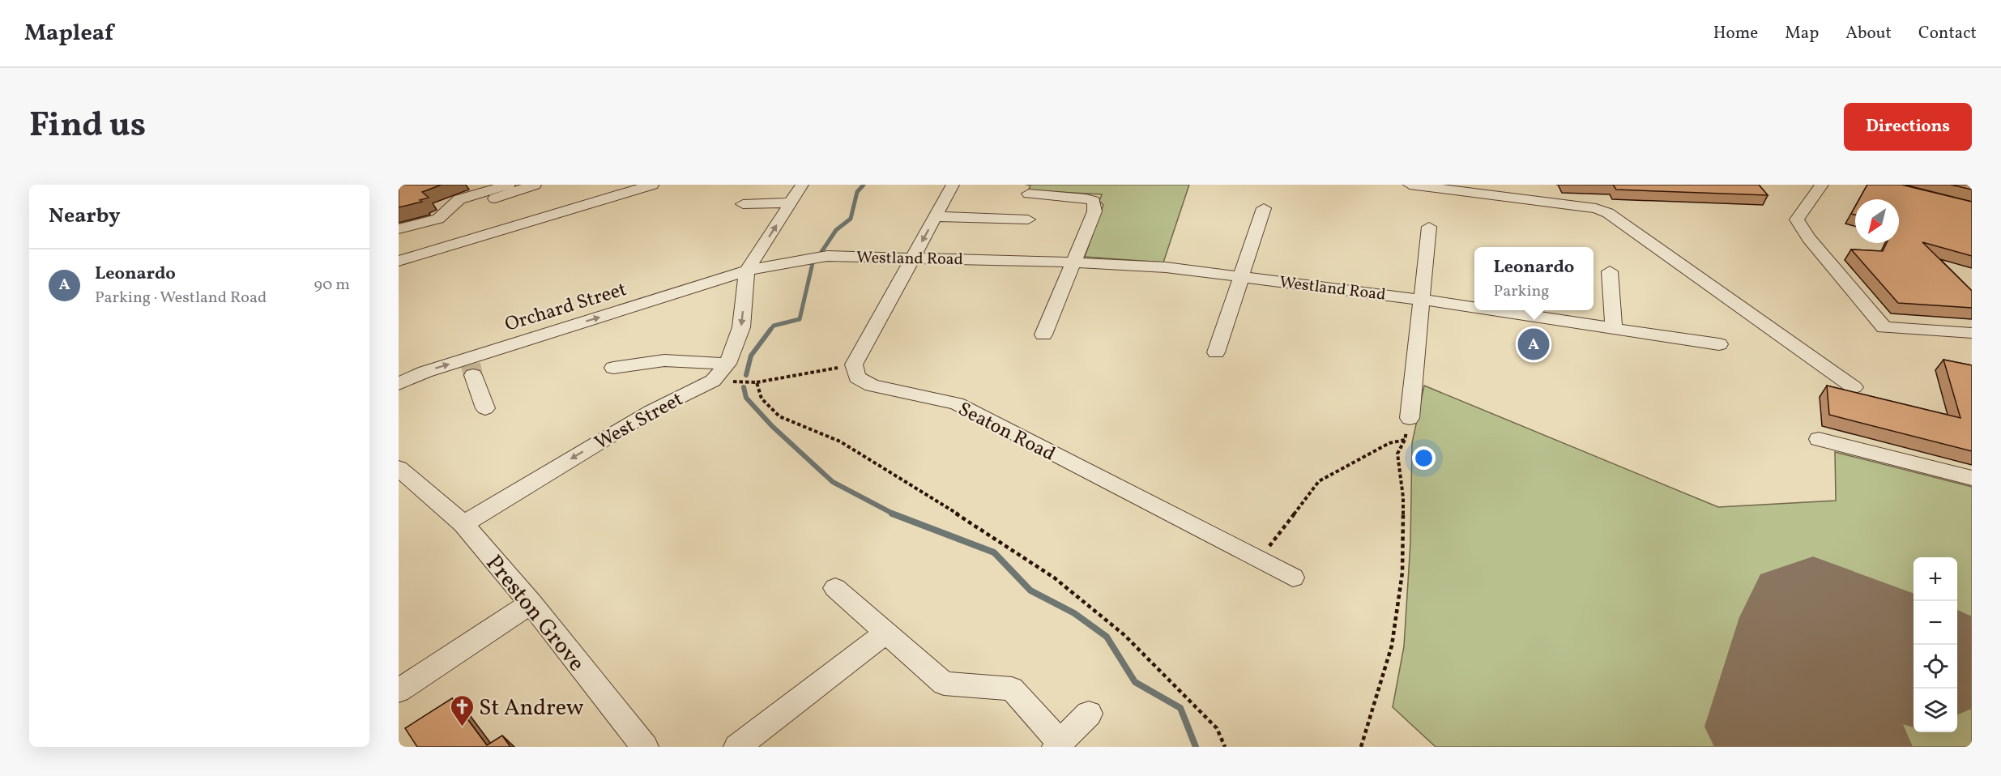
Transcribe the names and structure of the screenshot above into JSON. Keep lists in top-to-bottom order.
{
  "streets": {
    "street": [
      "Westland Road",
      "Orchard Street",
      "West Street",
      "Seaton Road",
      "Preston Grove"
    ]
  },
  "crossings": [
    ["Westland Road", "Orchard Street"],
    ["Westland Road", "West Street"],
    ["Orchard Street", "West Street"],
    ["West Street", "Preston Grove"]
  ],
  "one_way": ["West Street"],
  "places": {
    "church": ["St Andrew"]
  },
  "north": "bottom left",
  "page": {
    "header": "Mapleaf",
    "nav": [
      "Home",
      "Map",
      "About",
      "Contact"
    ],
    "title": "Find us",
    "buttons": "Directions",
    "heading": "Nearby",
    "popup": ["Leonardo", "Parking"],
    "list": [
      {
        "mark": "A",
        "name": "Leonardo",
        "note": "Parking · Westland Road",
        "value": "90 m"
      }
    ],
    "pins": "A",
    "map_buttons": ["+", "−"]
  }
}
